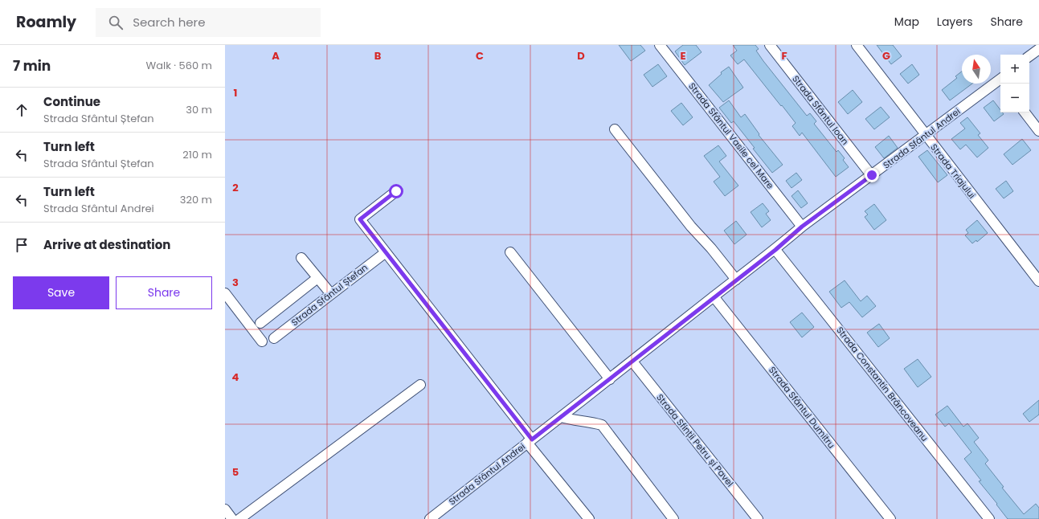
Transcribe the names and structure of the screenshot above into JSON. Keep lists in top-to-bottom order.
{
  "streets": {
    "street": [
      "Strada Sfântul Ioan",
      "Strada Sfântul Vasile cel Mare",
      "Strada Sfântul Andrei",
      "Strada Triajului",
      "Strada Sfântul Ștefan",
      "Strada Constantin Brâncoveanu",
      "Strada Sfântul Dumitru",
      "Strada Sfinții Petru și Pavel"
    ]
  },
  "crossings": [
    ["Strada Sfântul Ioan", "Strada Sfântul Andrei"],
    ["Strada Sfântul Vasile cel Mare", "Strada Sfântul Andrei"],
    ["Strada Sfântul Andrei", "Strada Triajului"],
    ["Strada Sfântul Andrei", "Strada Constantin Brâncoveanu"],
    ["Strada Sfântul Andrei", "Strada Sfântul Dumitru"],
    ["Strada Sfântul Andrei", "Strada Sfinții Petru și Pavel"]
  ],
  "north": "top",
  "page": {
    "header": "Roamly",
    "search": "Search here",
    "nav": ["Map", "Layers", "Share"],
    "heading": ["7 min", "Walk · 560 m"],
    "map_buttons": ["+", "−"],
    "list": [
      ["Continue", "Strada Sfântul Ștefan", "30 m"],
      ["Turn left", "Strada Sfântul Ștefan", "210 m"],
      ["Turn left", "Strada Sfântul Andrei", "320 m"],
      "Arrive at destination"
    ],
    "buttons": ["Save", "Share"]
  },
  "grid": {
    "columns": [
      "A",
      "B",
      "C",
      "D",
      "E",
      "F",
      "G"
    ],
    "rows": [
      "1",
      "2",
      "3",
      "4",
      "5"
    ]
  }
}
